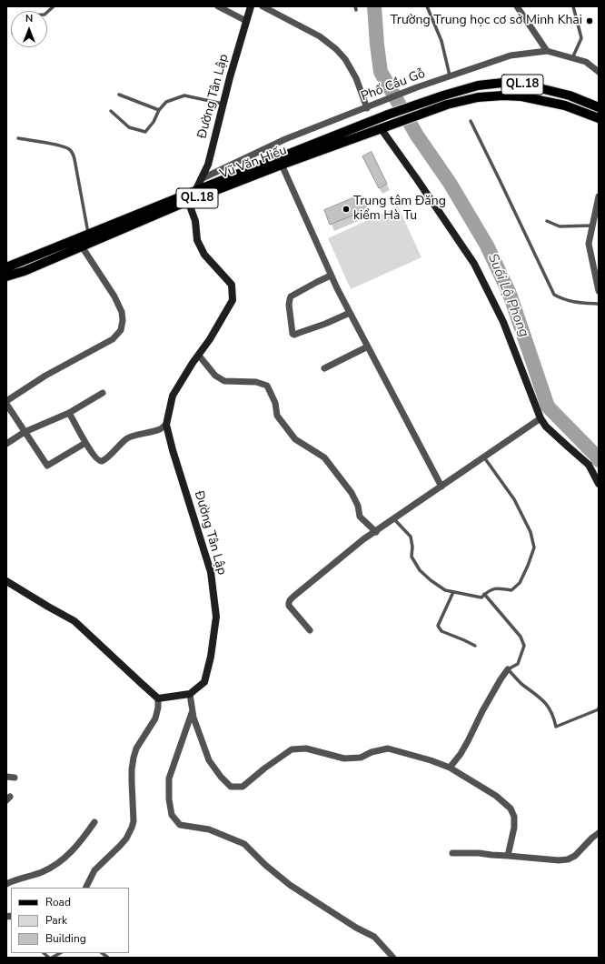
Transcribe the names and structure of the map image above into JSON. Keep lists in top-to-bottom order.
{
  "streets": {
    "main road": ["QL.18", "Vũ Văn Hiếu"],
    "street": ["Phố Cầu Gỗ", "Đường Tân Lập"]
  },
  "crossings": [
    ["QL.18", "Vũ Văn Hiếu"],
    ["Phố Cầu Gỗ", "Đường Tân Lập"],
    ["Đường Tân Lập", "Vũ Văn Hiếu"]
  ],
  "water": ["Suối Lộ Phong"],
  "places": ["Trường Trung học cơ sở Minh Khai", "Trung tâm Đăng kiểm Hà Tu"],
  "legend": ["Road", "Park", "Building"],
  "north": "top"
}
